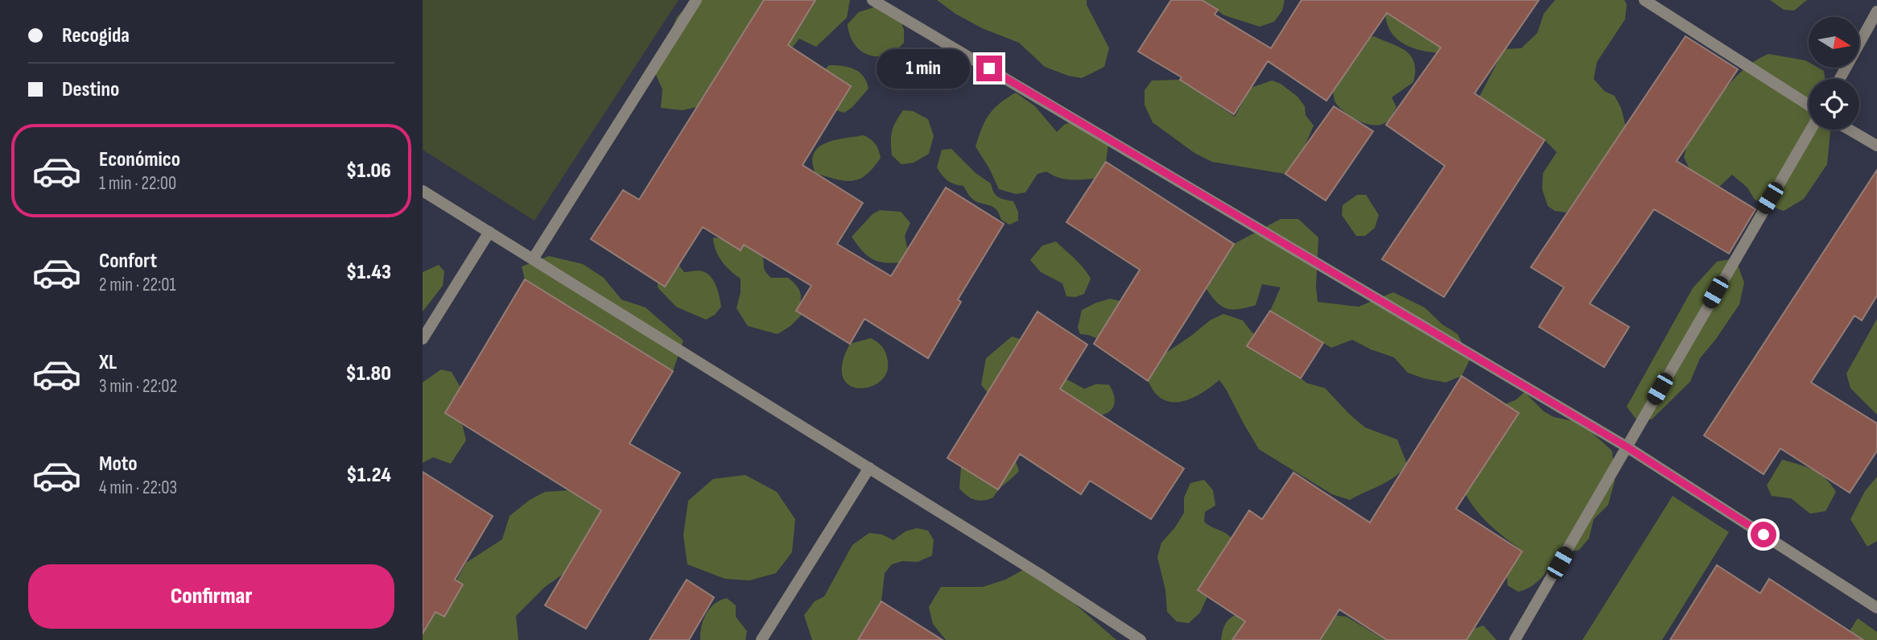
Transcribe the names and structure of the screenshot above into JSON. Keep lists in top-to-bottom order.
{
  "north": "right",
  "page": {
    "banner": ["Recogida", "Destino"],
    "bubble": "1 min",
    "list": [
      {
        "name": "Económico",
        "note": "1 min · 22:00",
        "value": "$1.06"
      },
      {
        "name": "Confort",
        "note": "2 min · 22:01",
        "value": "$1.43"
      },
      {
        "name": "XL",
        "note": "3 min · 22:02",
        "value": "$1.80"
      },
      {
        "name": "Moto",
        "note": "4 min · 22:03",
        "value": "$1.24"
      }
    ],
    "buttons": "Confirmar"
  }
}
